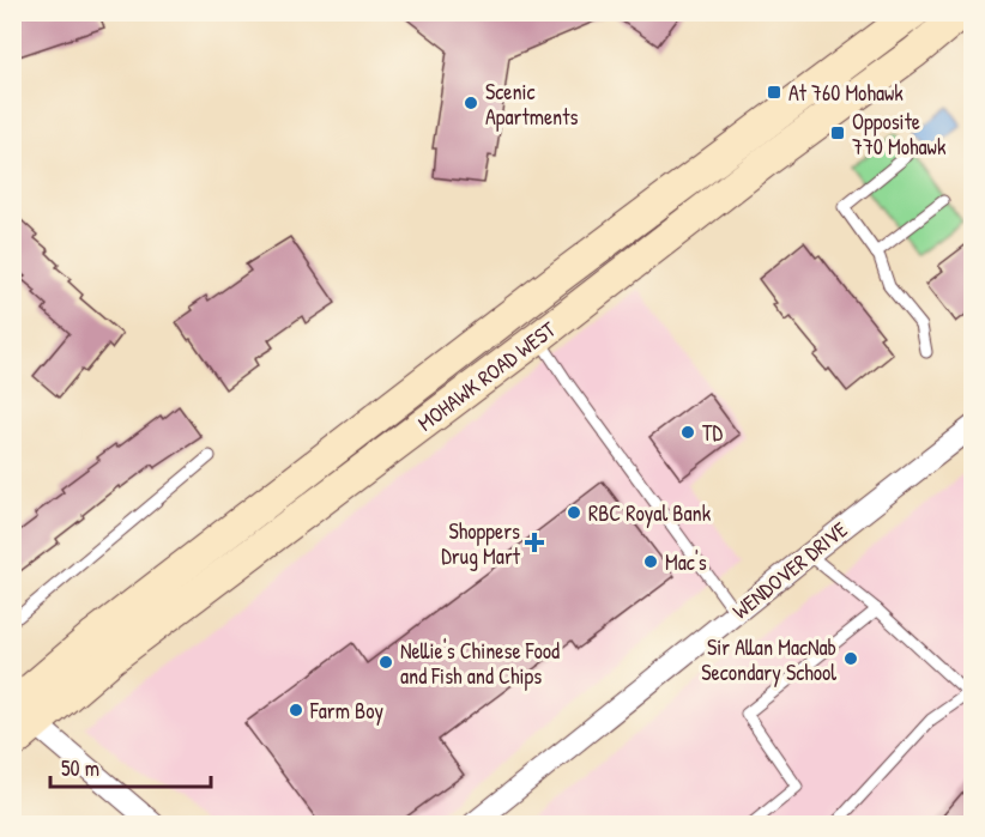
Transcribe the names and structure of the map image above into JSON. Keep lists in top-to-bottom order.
{
  "streets": {
    "main road": ["MOHAWK ROAD WEST"],
    "street": ["WENDOVER DRIVE"]
  },
  "places": {
    "transit": ["At 760 Mohawk", "Opposite 770 Mohawk"],
    "other": [
      "Scenic Apartments",
      "TD",
      "RBC Royal Bank",
      "Mac's",
      "Sir Allan MacNab Secondary School",
      "Nellie's Chinese Food and Fish and Chips",
      "Farm Boy"
    ],
    "health": ["Shoppers Drug Mart"]
  },
  "scale_bar": "50 m"
}
